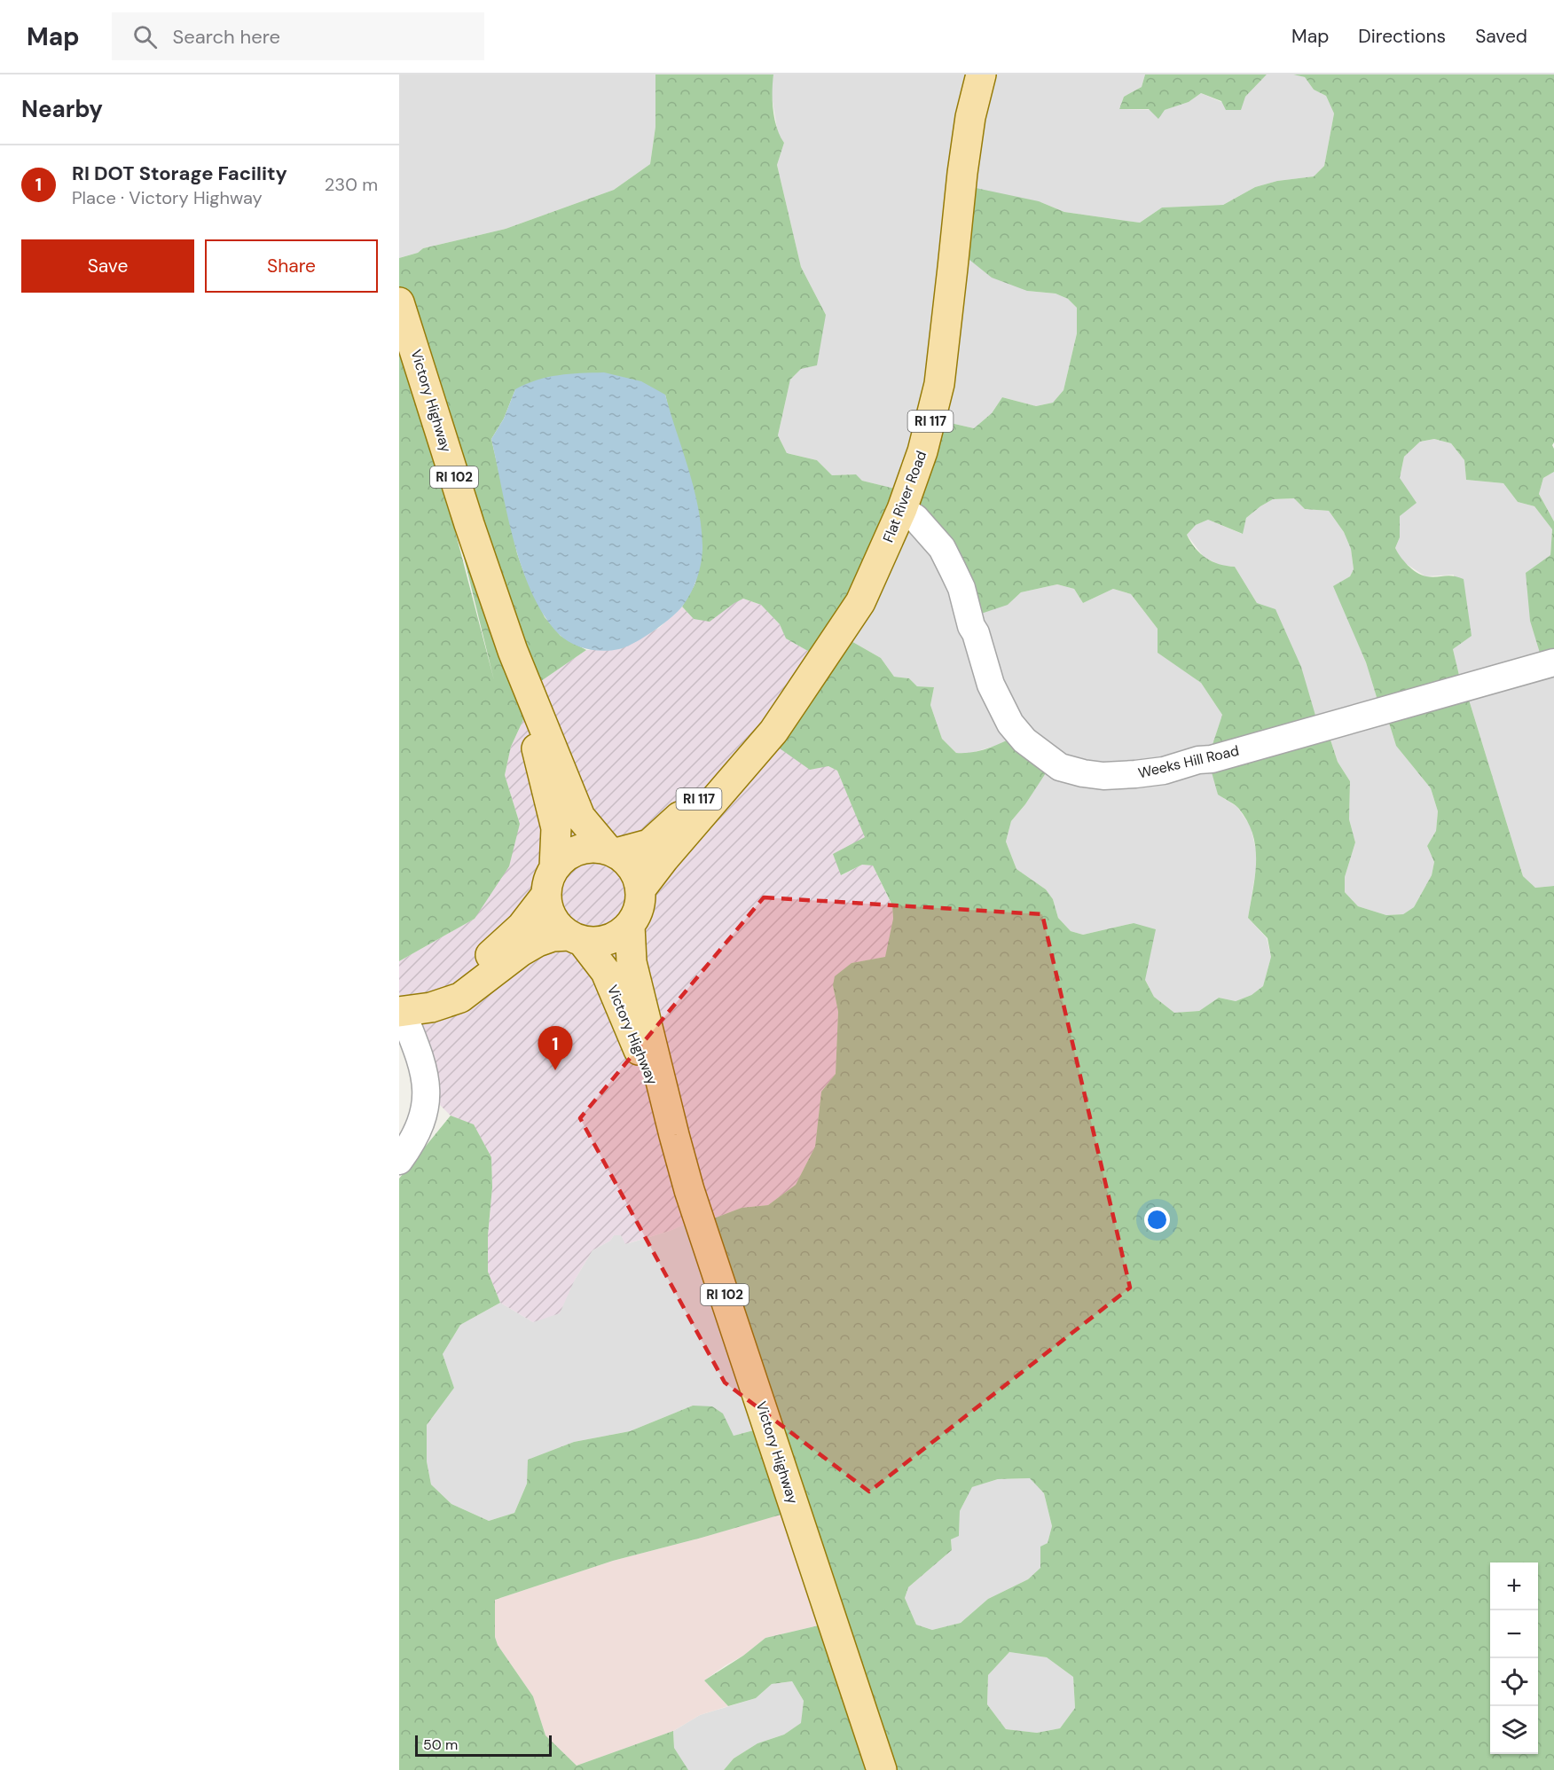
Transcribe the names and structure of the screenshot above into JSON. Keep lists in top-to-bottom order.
{
  "streets": {
    "main road": [
      "Victory Highway",
      "RI 117",
      "RI 102",
      "Flat River Road"
    ],
    "street": ["Weeks Hill Road"]
  },
  "crossings": [
    ["Victory Highway", "Flat River Road"],
    ["Flat River Road", "Weeks Hill Road"]
  ],
  "scale_bar": "50 m",
  "page": {
    "header": "Map",
    "search": "Search here",
    "nav": ["Map", "Directions", "Saved"],
    "heading": "Nearby",
    "list": [
      {
        "mark": "1",
        "name": "RI DOT Storage Facility",
        "note": "Place · Victory Highway",
        "value": "230 m"
      }
    ],
    "buttons": ["Save", "Share"],
    "pins": "1",
    "map_buttons": ["+", "−"],
    "scale": "50 m"
  }
}
